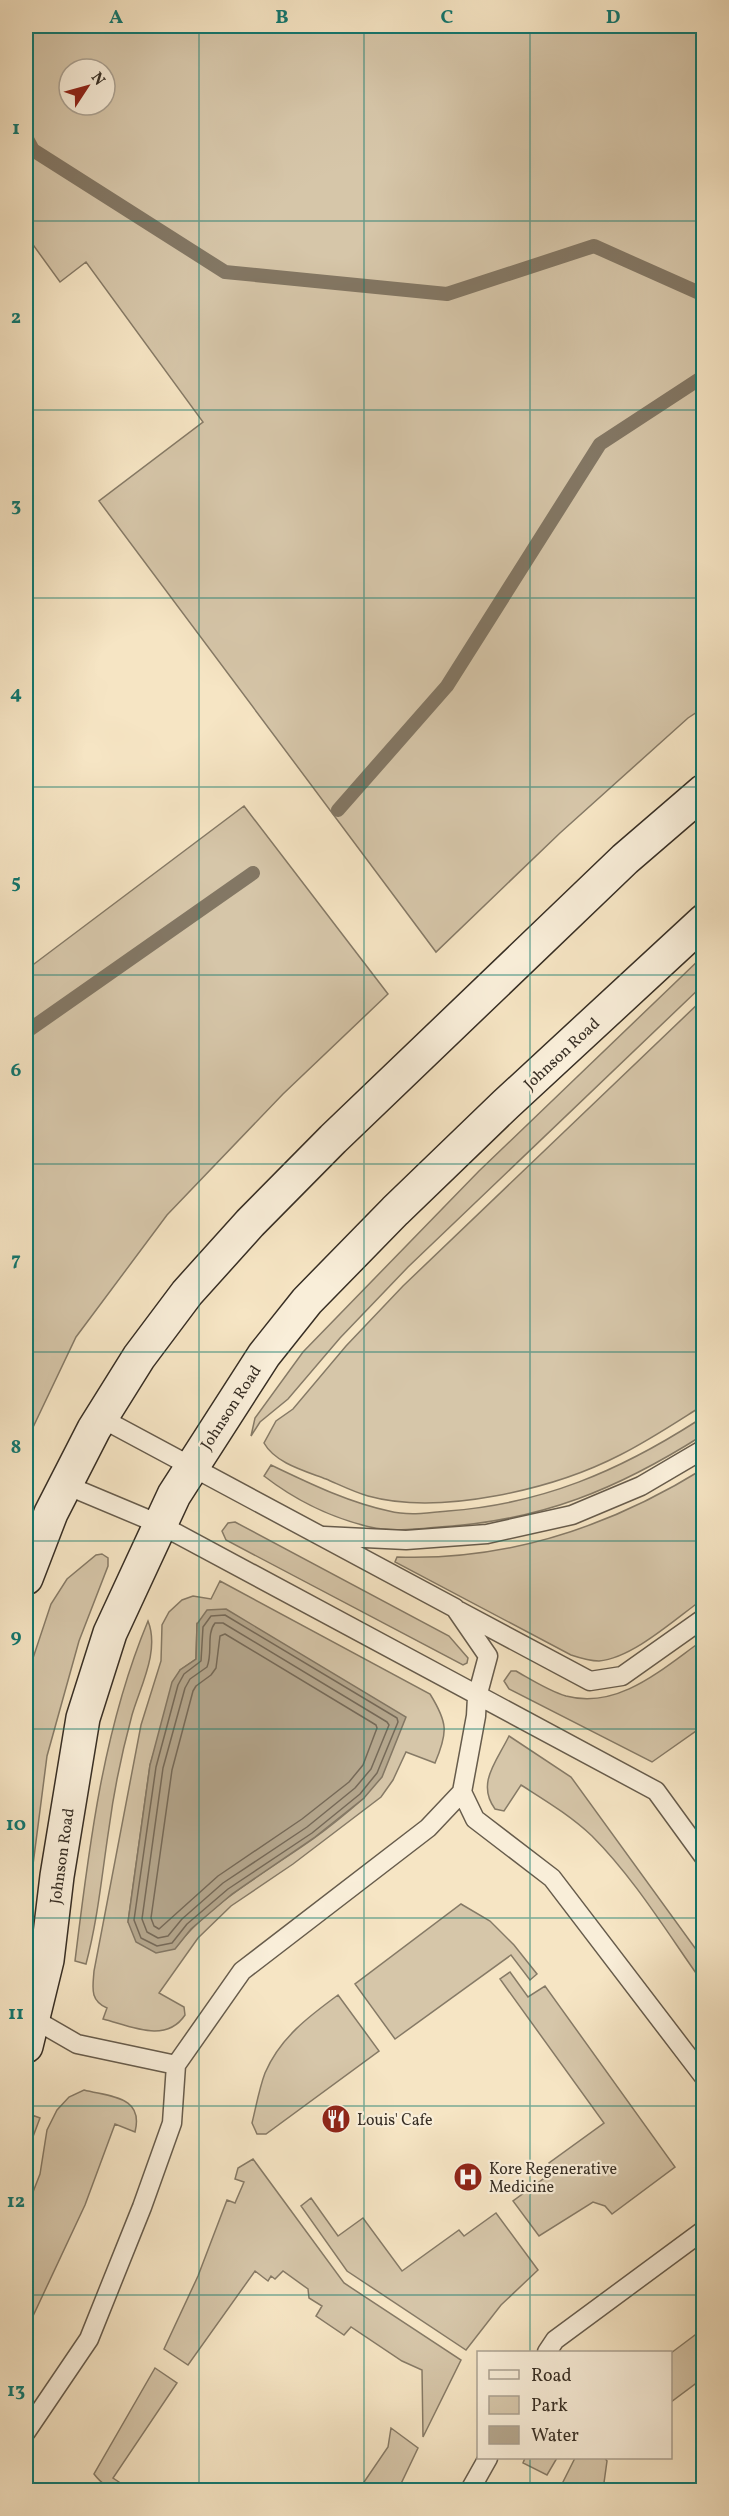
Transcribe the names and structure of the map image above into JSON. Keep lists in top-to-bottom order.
{
  "streets": {
    "main road": ["Johnson Road"]
  },
  "places": {
    "restaurant": ["Louis' Cafe"],
    "hospital": ["Kore Regenerative Medicine"]
  },
  "legend": ["Road", "Park", "Water"],
  "north": "top right",
  "grid": {
    "columns": [
      "A",
      "B",
      "C",
      "D"
    ],
    "rows": [
      "1",
      "2",
      "3",
      "4",
      "5",
      "6",
      "7",
      "8",
      "9",
      "10",
      "11",
      "12",
      "13"
    ]
  }
}
